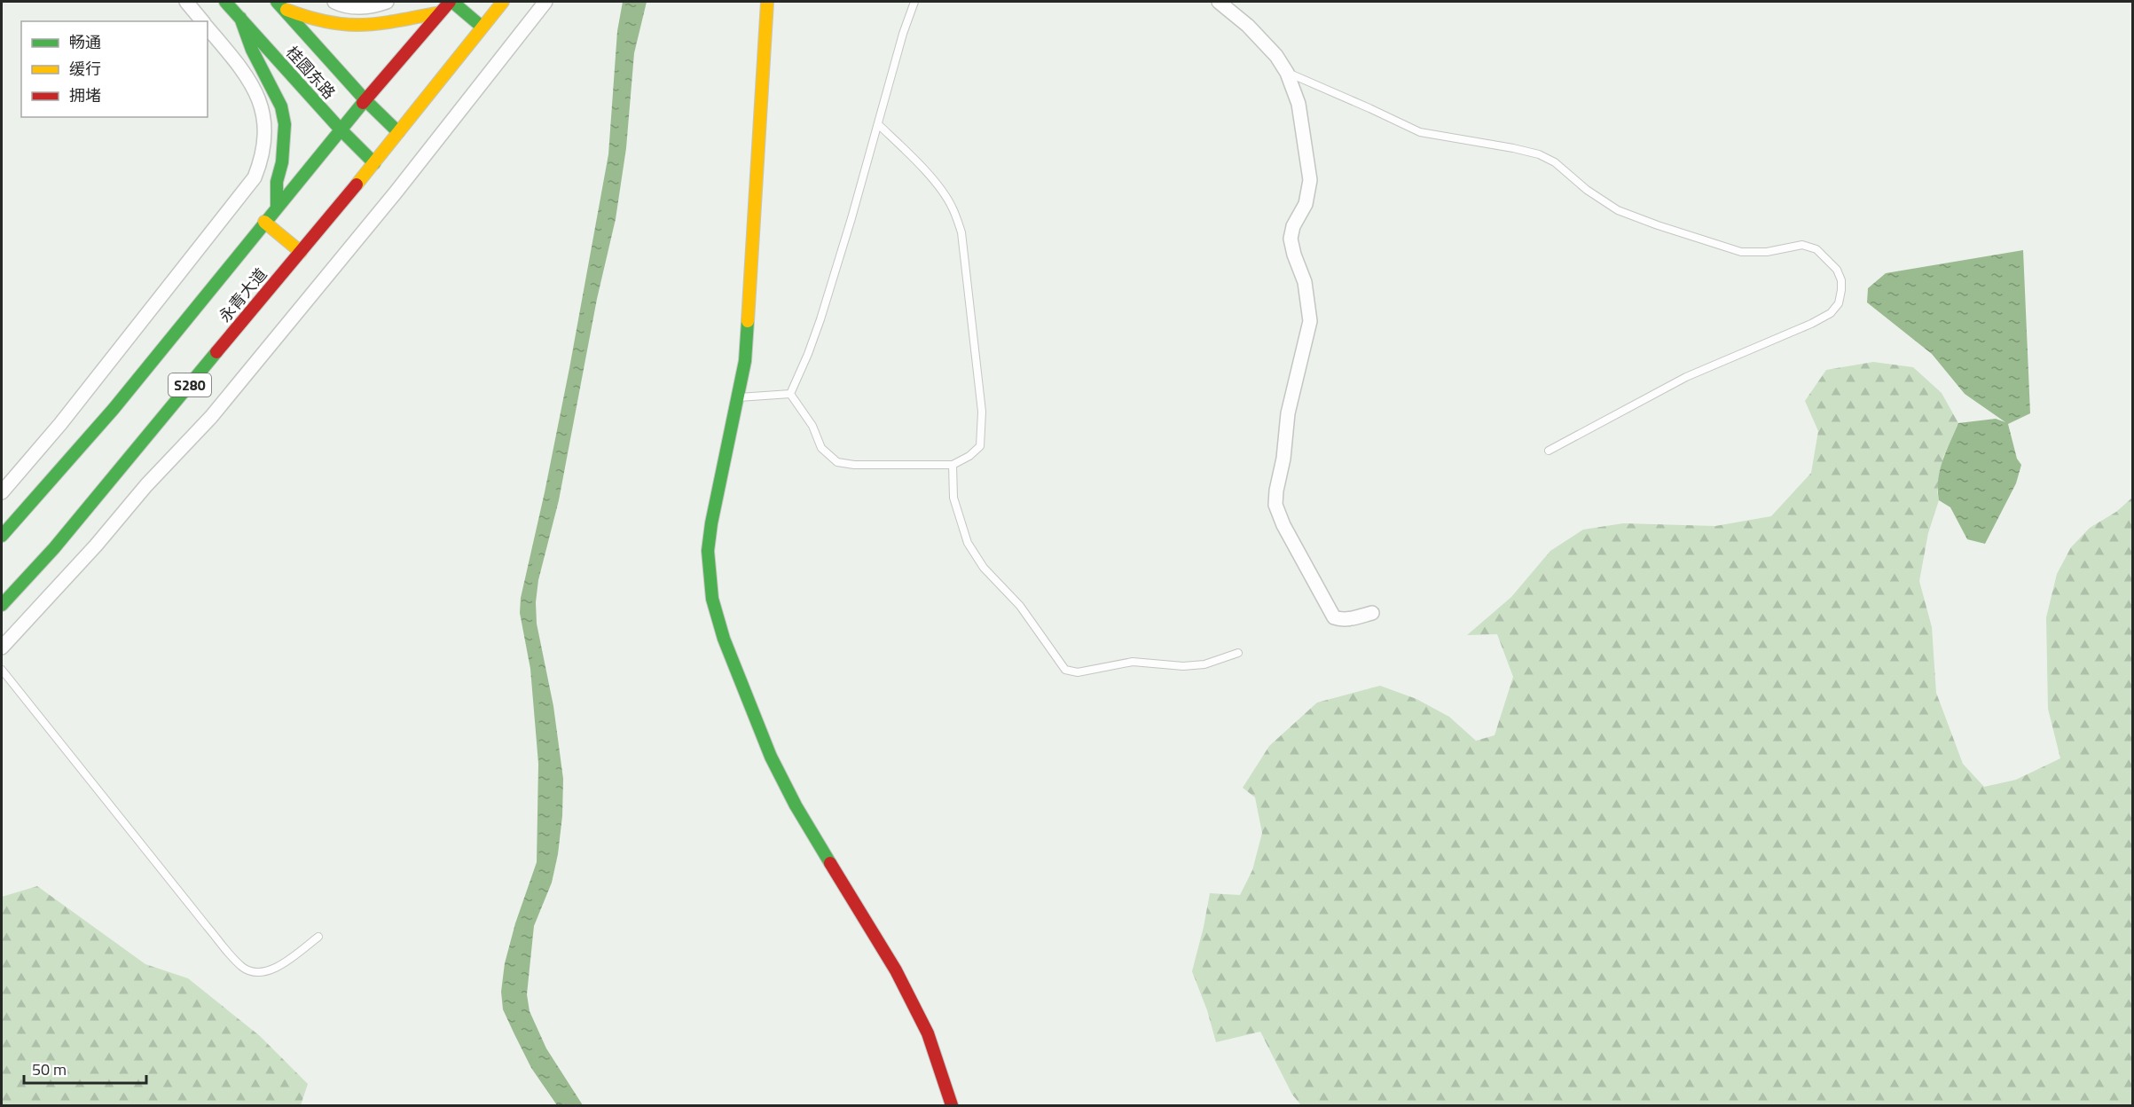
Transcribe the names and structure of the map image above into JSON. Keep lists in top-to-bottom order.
{
  "streets": {
    "main road": ["桂圆东路", "永青大道", "S280"]
  },
  "crossings": [
    ["桂圆东路", "永青大道"]
  ],
  "legend": ["畅通", "缓行", "拥堵"],
  "scale_bar": "50 m"
}
